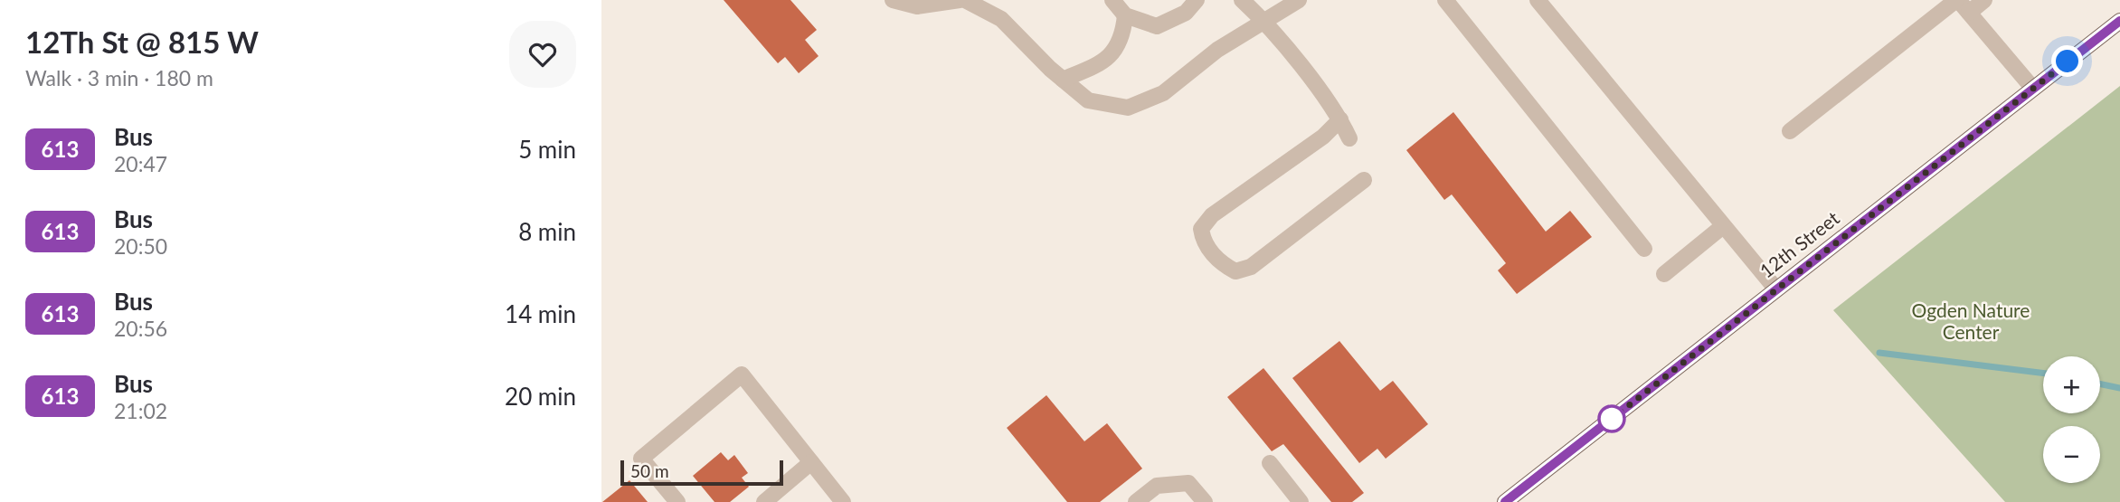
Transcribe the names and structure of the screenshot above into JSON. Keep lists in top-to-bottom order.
{
  "streets": {
    "main road": ["12th Street"]
  },
  "parks": ["Ogden Nature Center"],
  "lines": ["bus line 613"],
  "scale_bar": "50 m",
  "page": {
    "heading": ["12Th St @ 815 W", "Walk · 3 min · 180 m"],
    "list": [
      {
        "mark": "613",
        "name": "Bus",
        "note": "20:47",
        "value": "5 min"
      },
      {
        "mark": "613",
        "name": "Bus",
        "note": "20:50",
        "value": "8 min"
      },
      {
        "mark": "613",
        "name": "Bus",
        "note": "20:56",
        "value": "14 min"
      },
      {
        "mark": "613",
        "name": "Bus",
        "note": "21:02",
        "value": "20 min"
      }
    ],
    "map_buttons": ["+", "−"],
    "scale": "50 m"
  }
}
